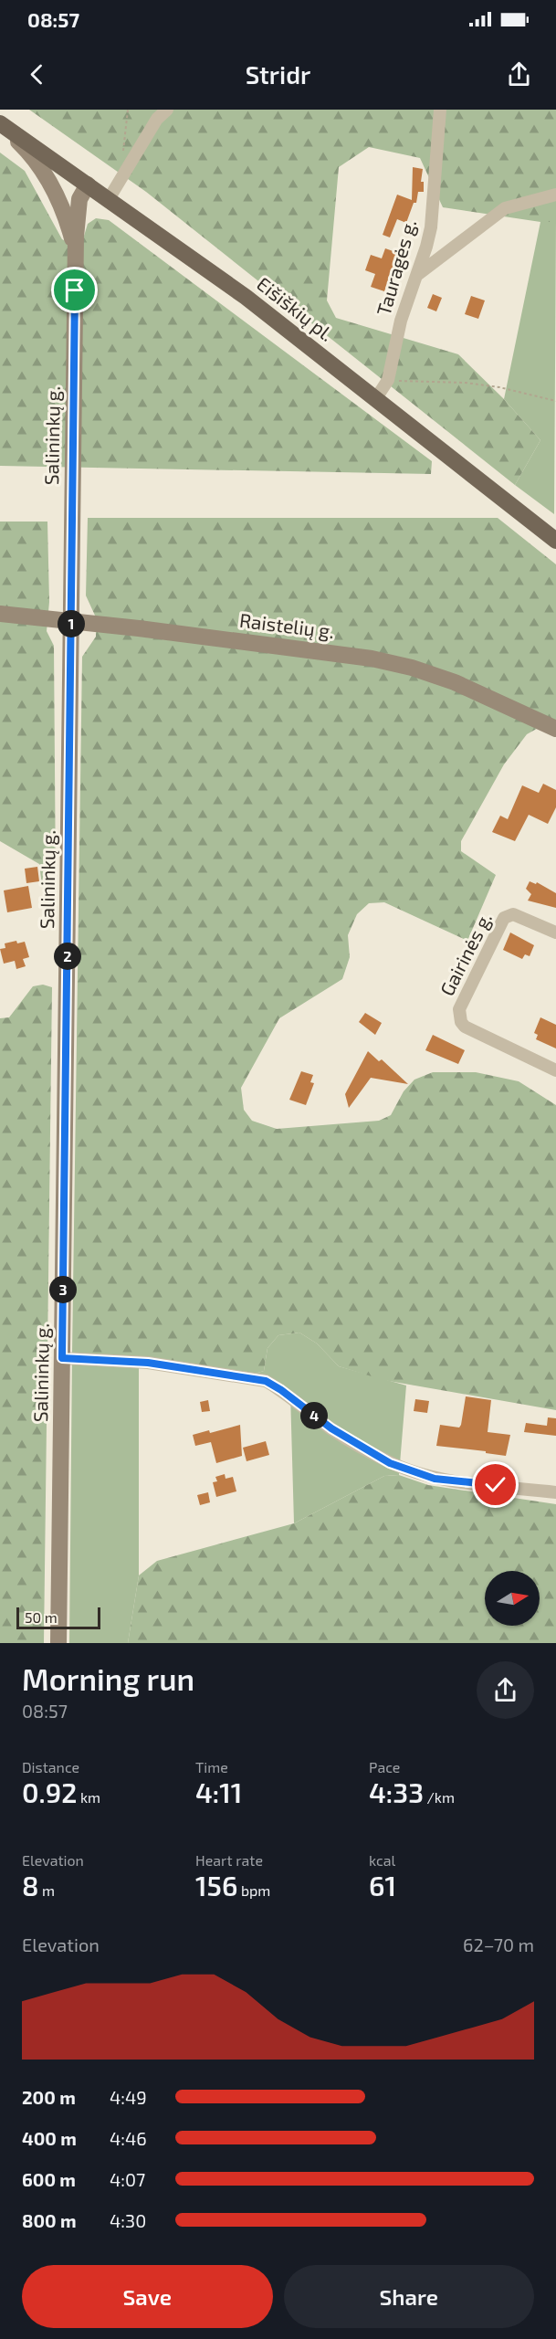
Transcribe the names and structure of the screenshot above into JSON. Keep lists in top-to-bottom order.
{
  "streets": {
    "main road": ["Eišiškių pl.", "Salininkų g.", "Raistelių g."],
    "street": ["Tauragės g.", "Gairinės g."]
  },
  "crossings": [
    ["Tauragės g.", "Eišiškių pl."],
    ["Eišiškių pl.", "Salininkų g."],
    ["Salininkų g.", "Raistelių g."]
  ],
  "scale_bar": "50 m",
  "north": "right",
  "page": {
    "status": "08:57",
    "header": "Stridr",
    "pins": [
      "1",
      "2",
      "3",
      "4"
    ],
    "scale": "50 m",
    "heading": ["Morning run", "08:57"],
    "stats": [
      ["Distance", "0.92 km"],
      ["Time", "4:11"],
      ["Pace", "4:33 /km"],
      ["Elevation", "8 m"],
      ["Heart rate", "156 bpm"],
      ["kcal", "61"]
    ],
    "chart": ["Elevation", "62–70 m"],
    "list": [
      {
        "name": "200 m",
        "note": "4:49"
      },
      {
        "name": "400 m",
        "note": "4:46"
      },
      {
        "name": "600 m",
        "note": "4:07"
      },
      {
        "name": "800 m",
        "note": "4:30"
      }
    ],
    "buttons": ["Save", "Share"]
  }
}
